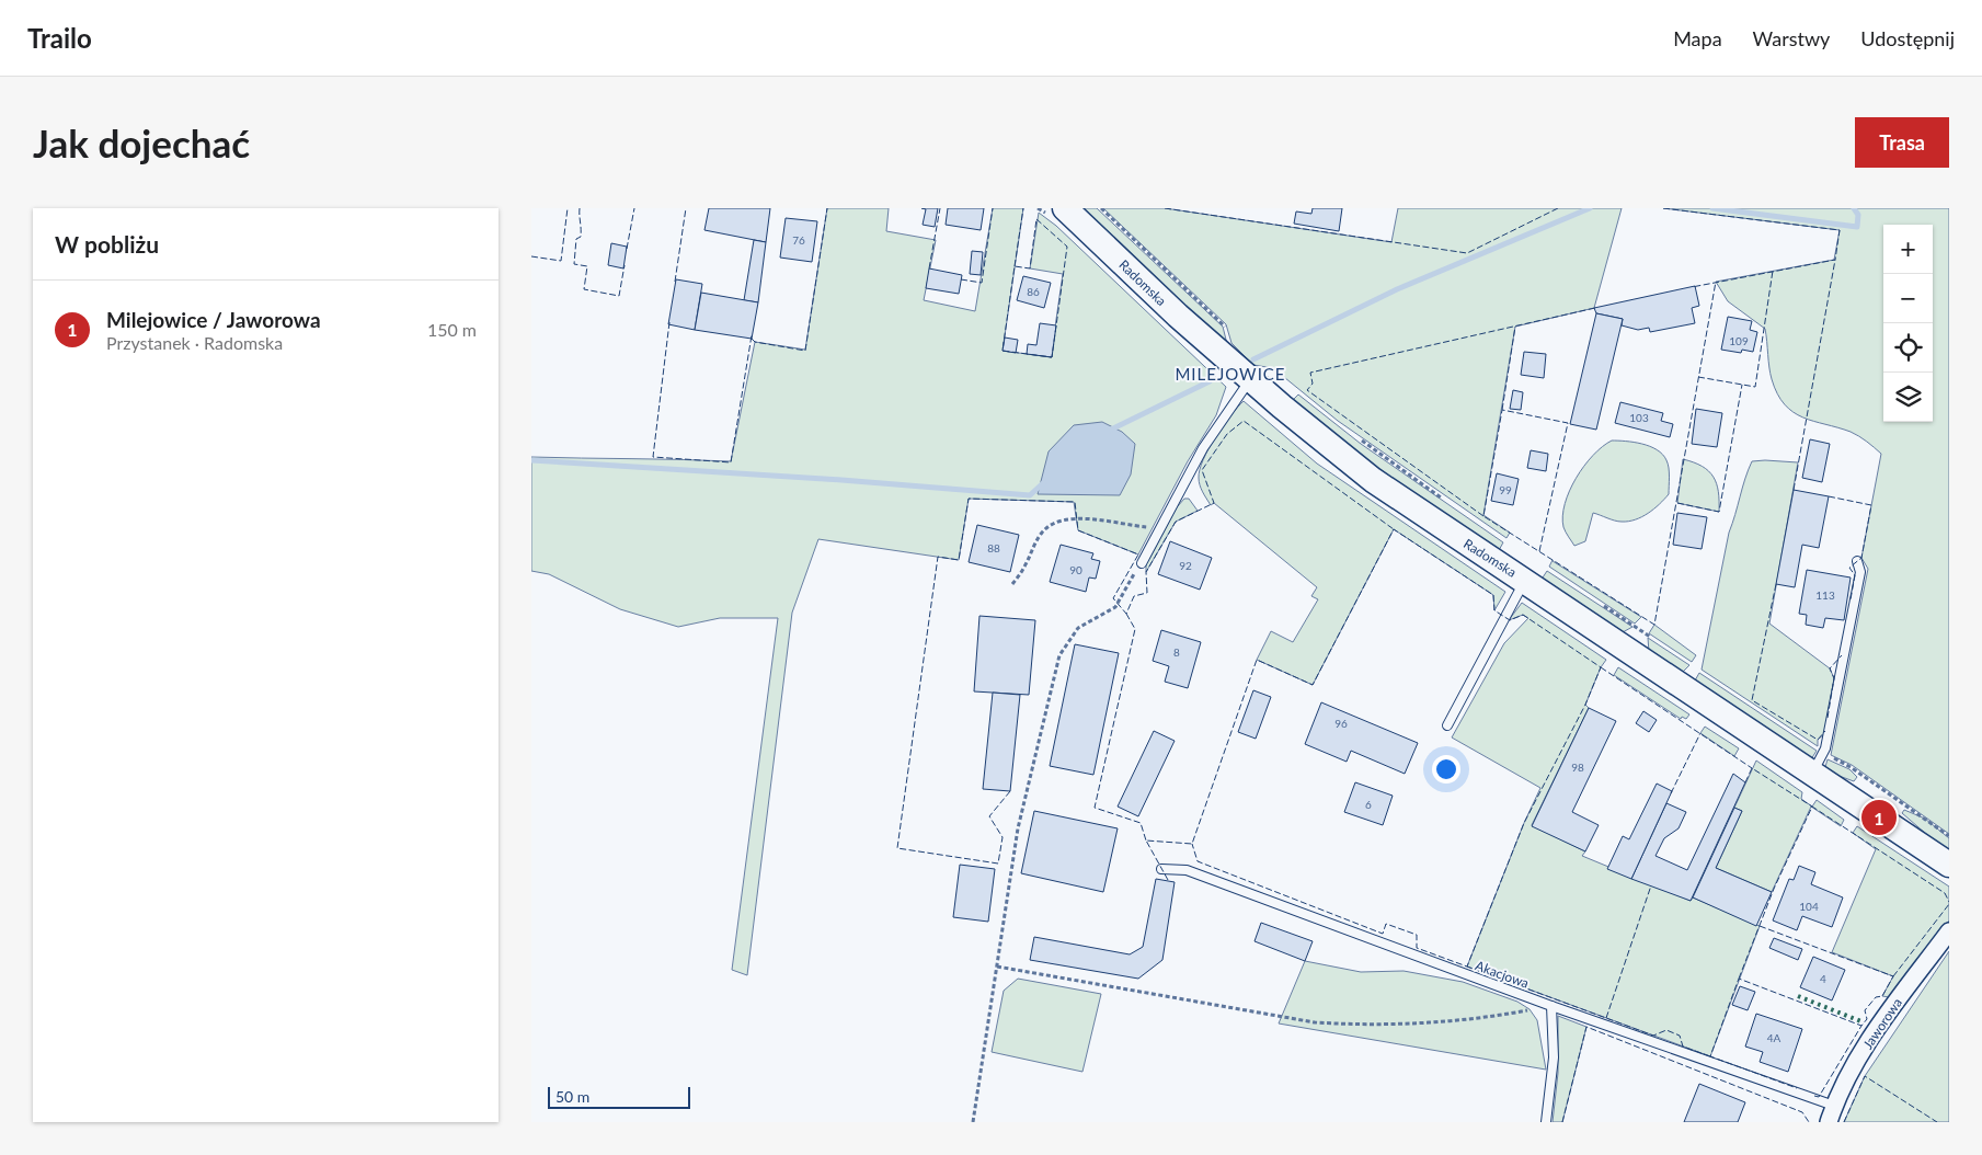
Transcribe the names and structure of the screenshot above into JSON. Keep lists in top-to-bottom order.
{
  "streets": {
    "main road": ["Radomska"],
    "street": ["Jaworowa"],
    "lane": ["Akacjowa"]
  },
  "crossings": [
    ["Akacjowa", "Jaworowa"]
  ],
  "districts": ["MILEJOWICE"],
  "house_numbers": [
    "76",
    "86",
    "109",
    "103",
    "99",
    "88",
    "92",
    "90",
    "113",
    "8",
    "96",
    "98",
    "6",
    "104",
    "4",
    "4A"
  ],
  "scale_bar": "50 m",
  "page": {
    "header": "Trailo",
    "nav": ["Mapa", "Warstwy", "Udostępnij"],
    "buttons": "Trasa",
    "title": "Jak dojechać",
    "heading": "W pobliżu",
    "map_buttons": ["+", "−"],
    "list": [
      {
        "mark": "1",
        "name": "Milejowice / Jaworowa",
        "note": "Przystanek · Radomska",
        "value": "150 m"
      }
    ],
    "pins": "1",
    "scale": "50 m"
  }
}
